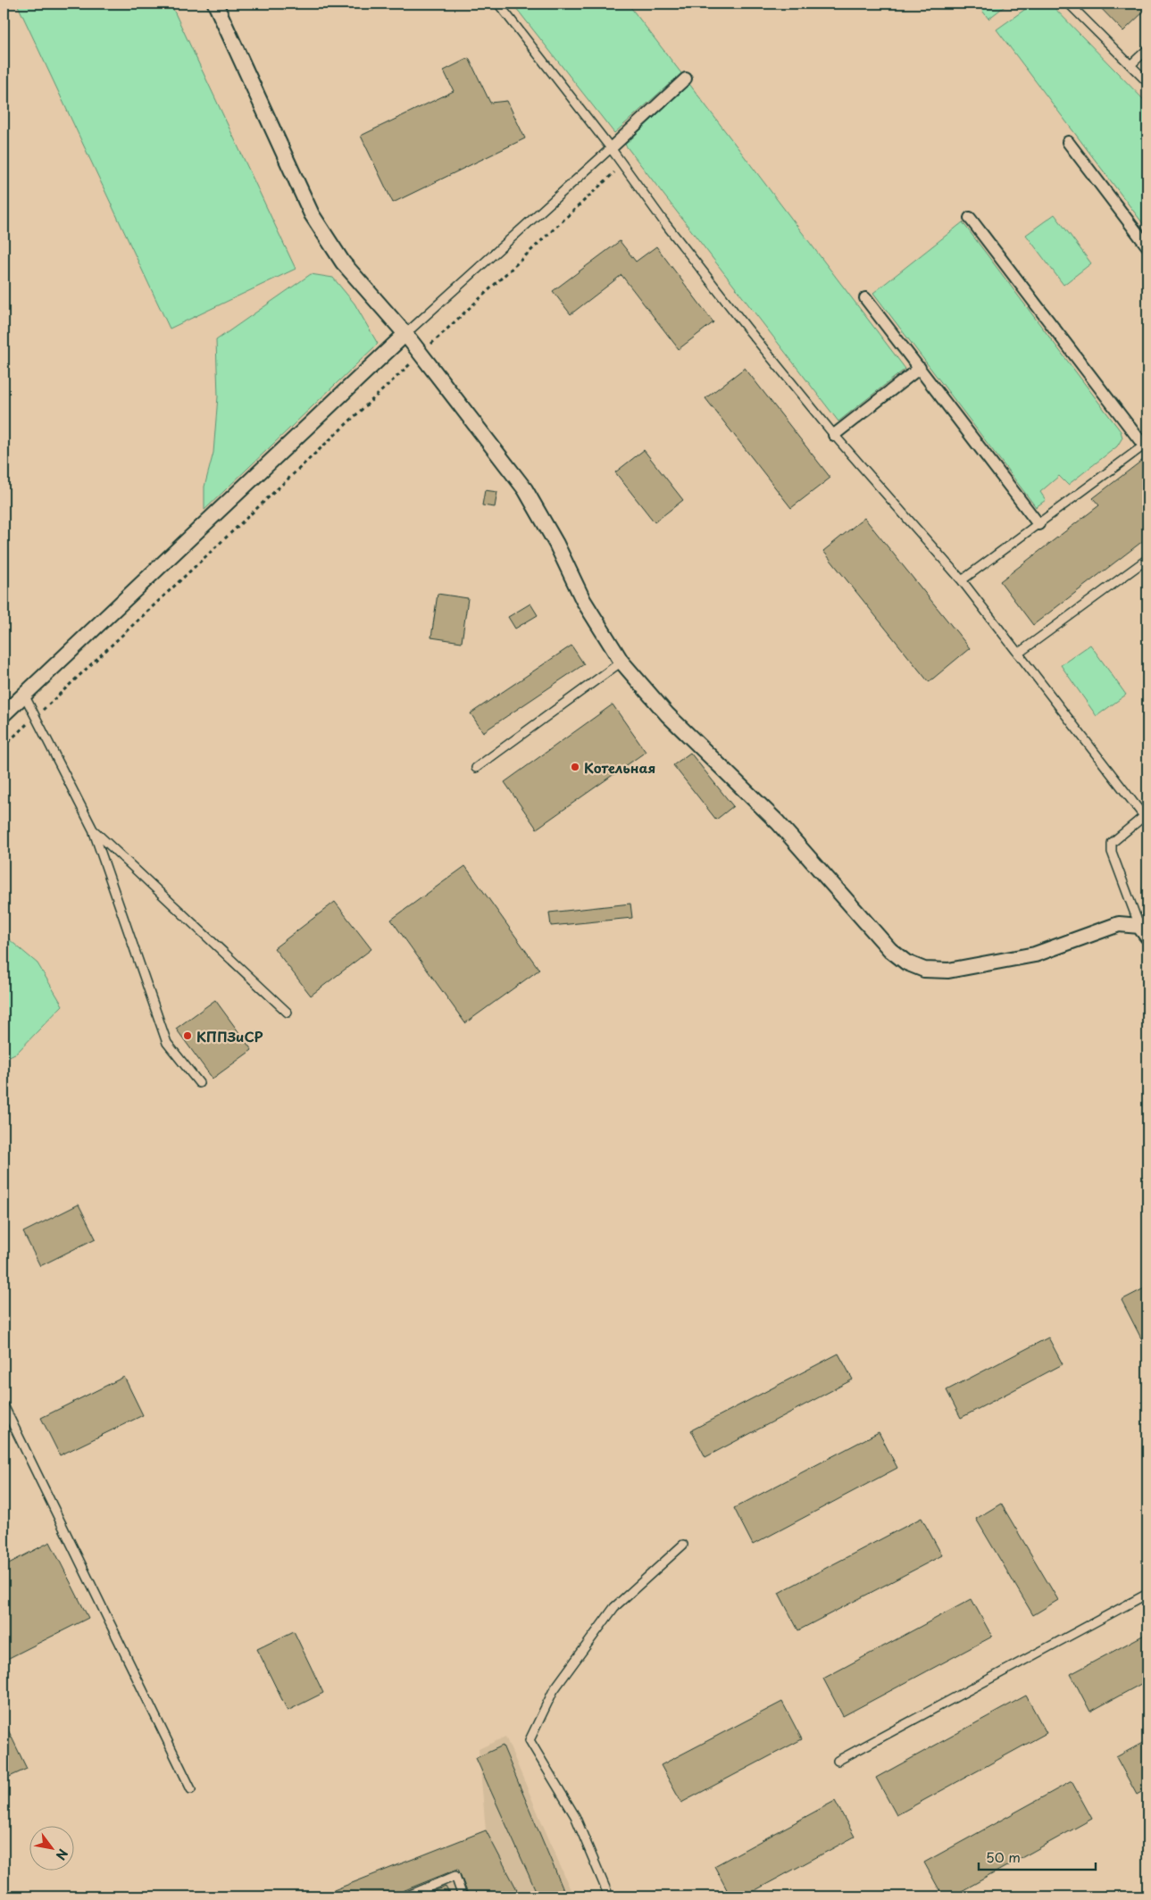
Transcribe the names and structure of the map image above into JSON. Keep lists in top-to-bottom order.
{
  "places": ["Котельная", "КППЗиСР"],
  "scale_bar": "50 m",
  "north": "bottom right"
}
